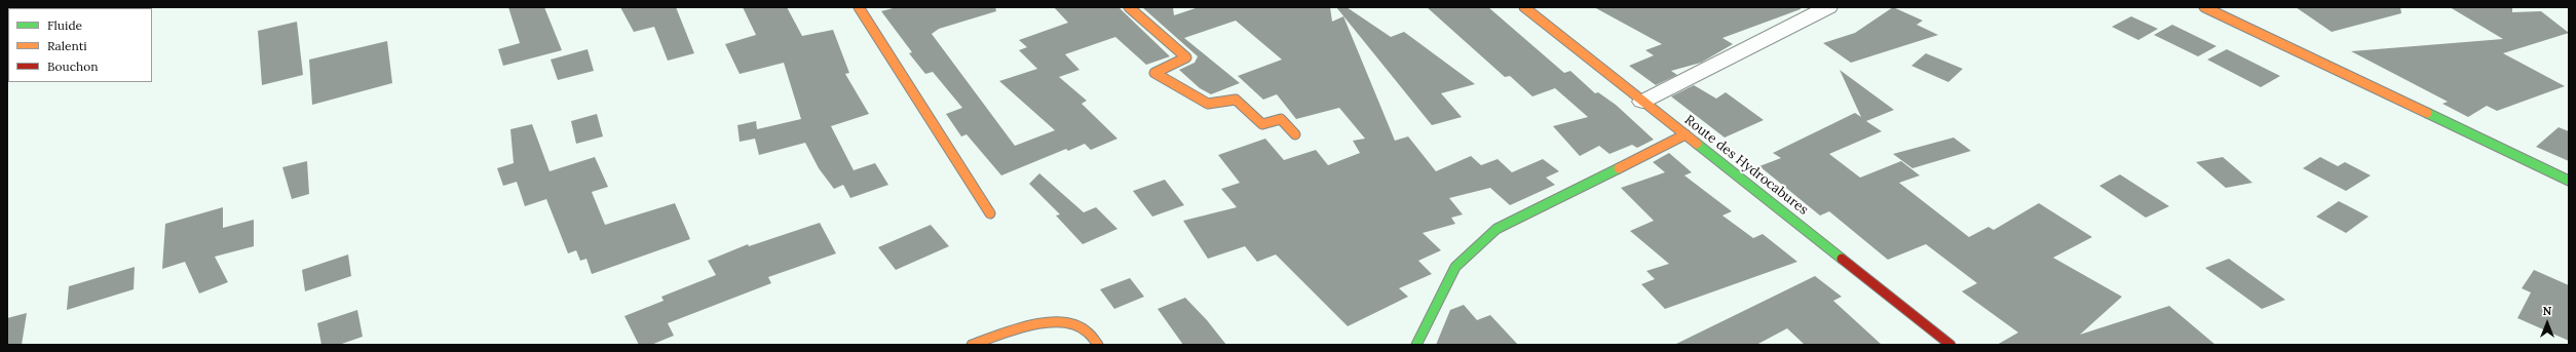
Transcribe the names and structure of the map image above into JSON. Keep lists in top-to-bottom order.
{
  "streets": {
    "street": ["Route des Hydrocabures"]
  },
  "legend": ["Fluide", "Ralenti", "Bouchon"],
  "north": "top"
}
